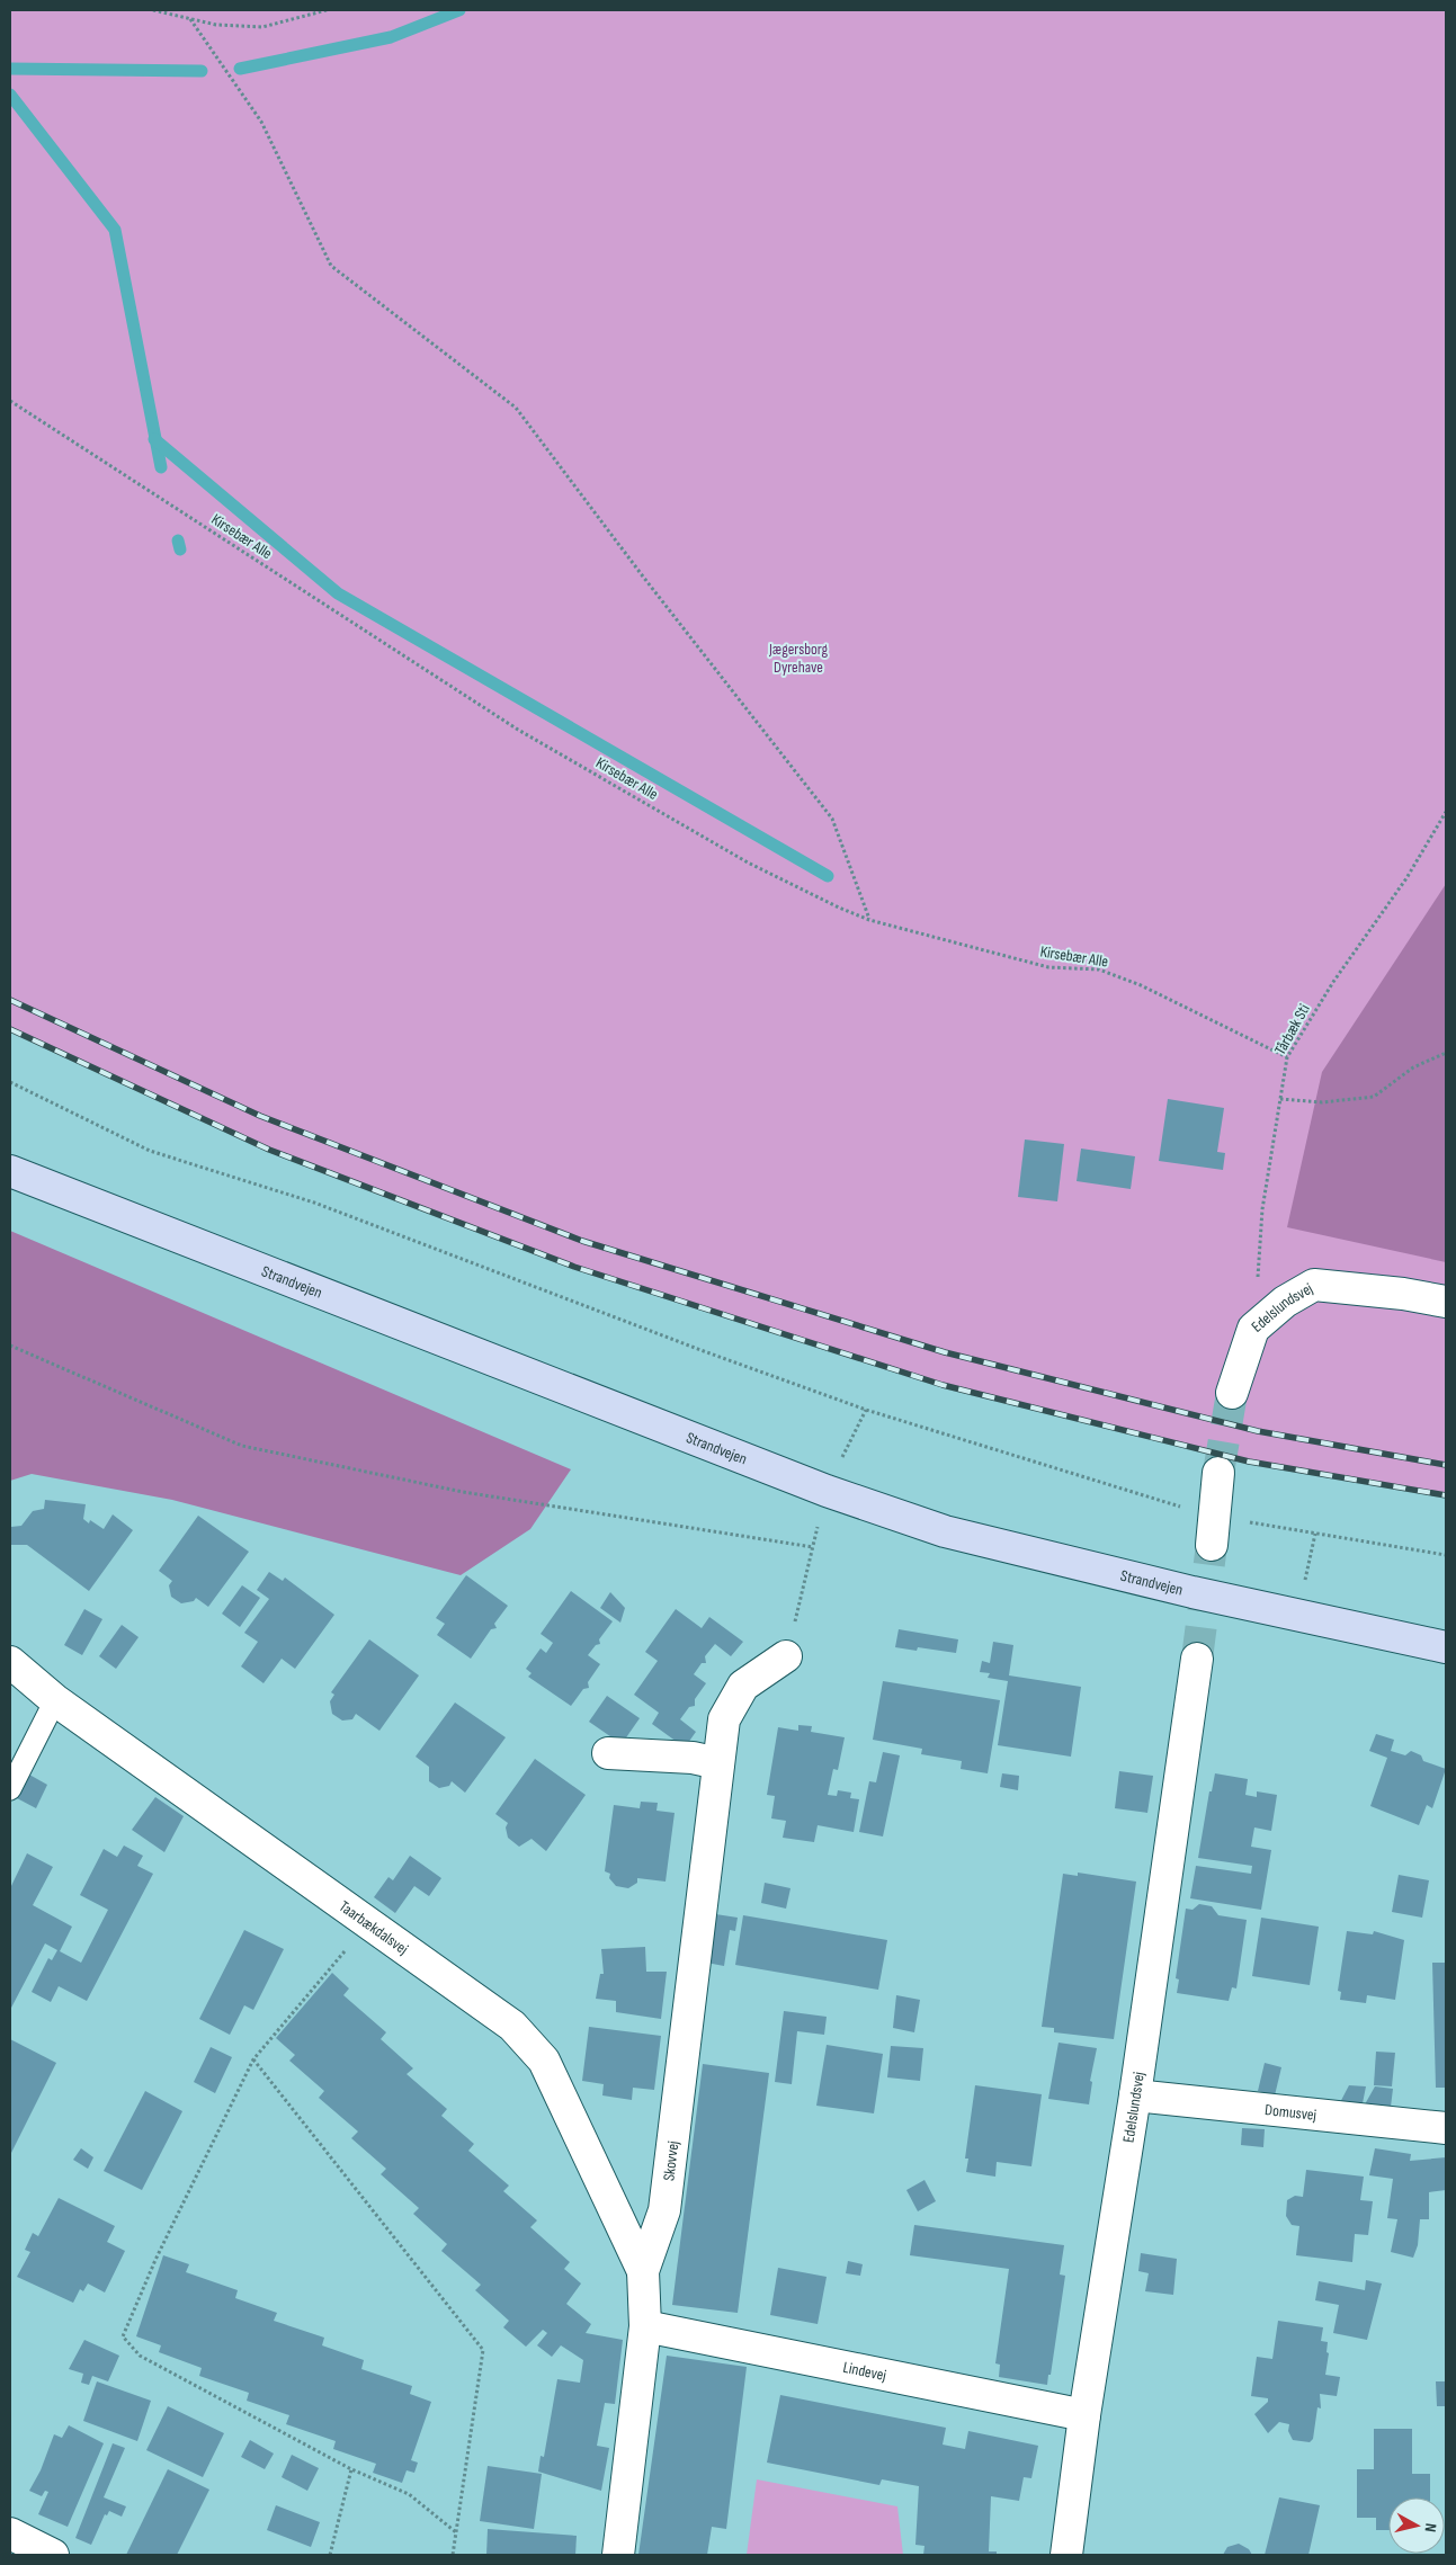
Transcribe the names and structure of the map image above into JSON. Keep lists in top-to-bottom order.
{
  "streets": {
    "main road": ["Strandvejen"],
    "street": [
      "Edelslundsvej",
      "Taarbækdalsvej",
      "Domusvej",
      "Skovvej",
      "Lindevej"
    ],
    "path": ["Kirsebær Alle", "Tårbæk Sti"]
  },
  "crossings": [
    ["Kirsebær Alle", "Tårbæk Sti"],
    ["Tårbæk Sti", "Edelslundsvej"],
    ["Edelslundsvej", "Domusvej"],
    ["Edelslundsvej", "Lindevej"],
    ["Taarbækdalsvej", "Skovvej"],
    ["Skovvej", "Lindevej"]
  ],
  "parks": ["Jægersborg Dyrehave"],
  "north": "right"
}
